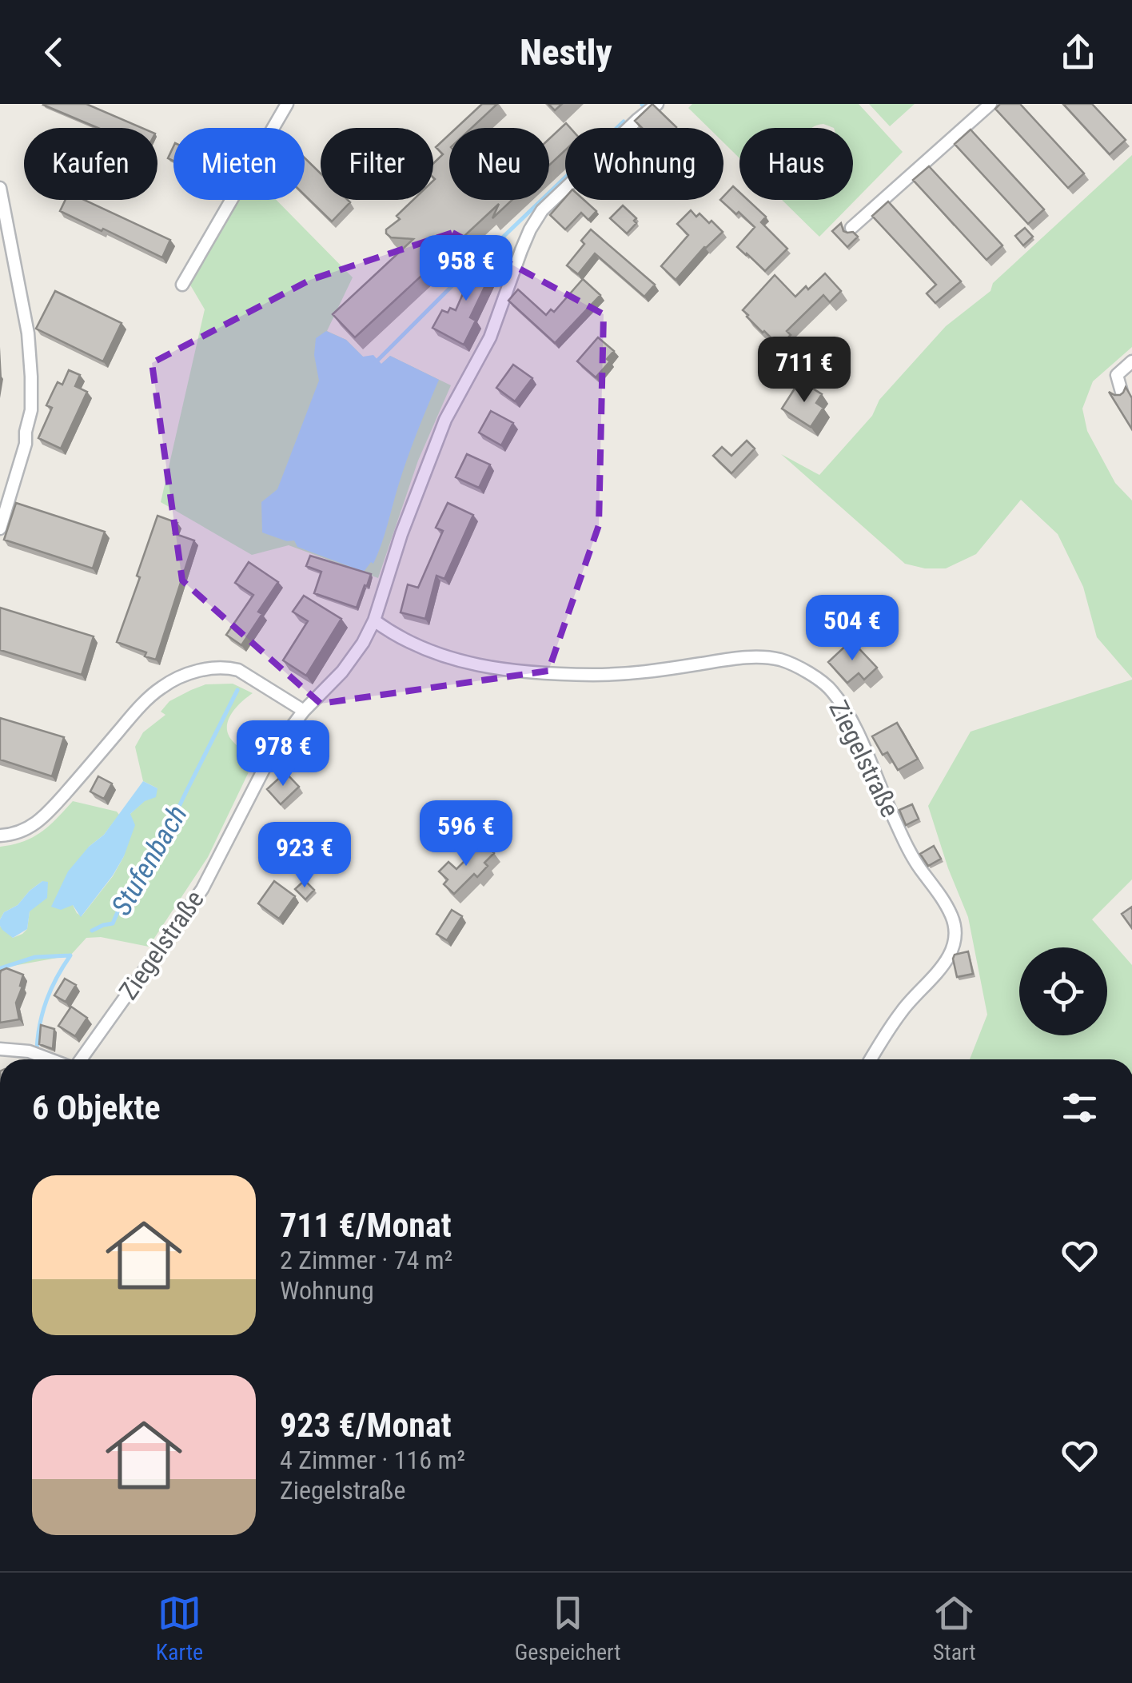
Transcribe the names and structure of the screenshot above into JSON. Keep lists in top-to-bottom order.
{
  "streets": {
    "street": ["Ziegelstraße"]
  },
  "water": ["Stufenbach"],
  "page": {
    "header": "Nestly",
    "chip": [
      "Kaufen",
      "Mieten",
      "Filter",
      "Neu",
      "Wohnung",
      "Haus"
    ],
    "price": [
      "958 €",
      "711 €",
      "504 €",
      "978 €",
      "596 €",
      "923 €"
    ],
    "heading": "6 Objekte",
    "list": [
      {
        "name": "711 €/Monat",
        "note": "2 Zimmer · 74 m² · Wohnung"
      },
      {
        "name": "923 €/Monat",
        "note": "4 Zimmer · 116 m² · Ziegelstraße"
      }
    ],
    "tabs": ["Karte", "Gespeichert", "Start"]
  }
}
